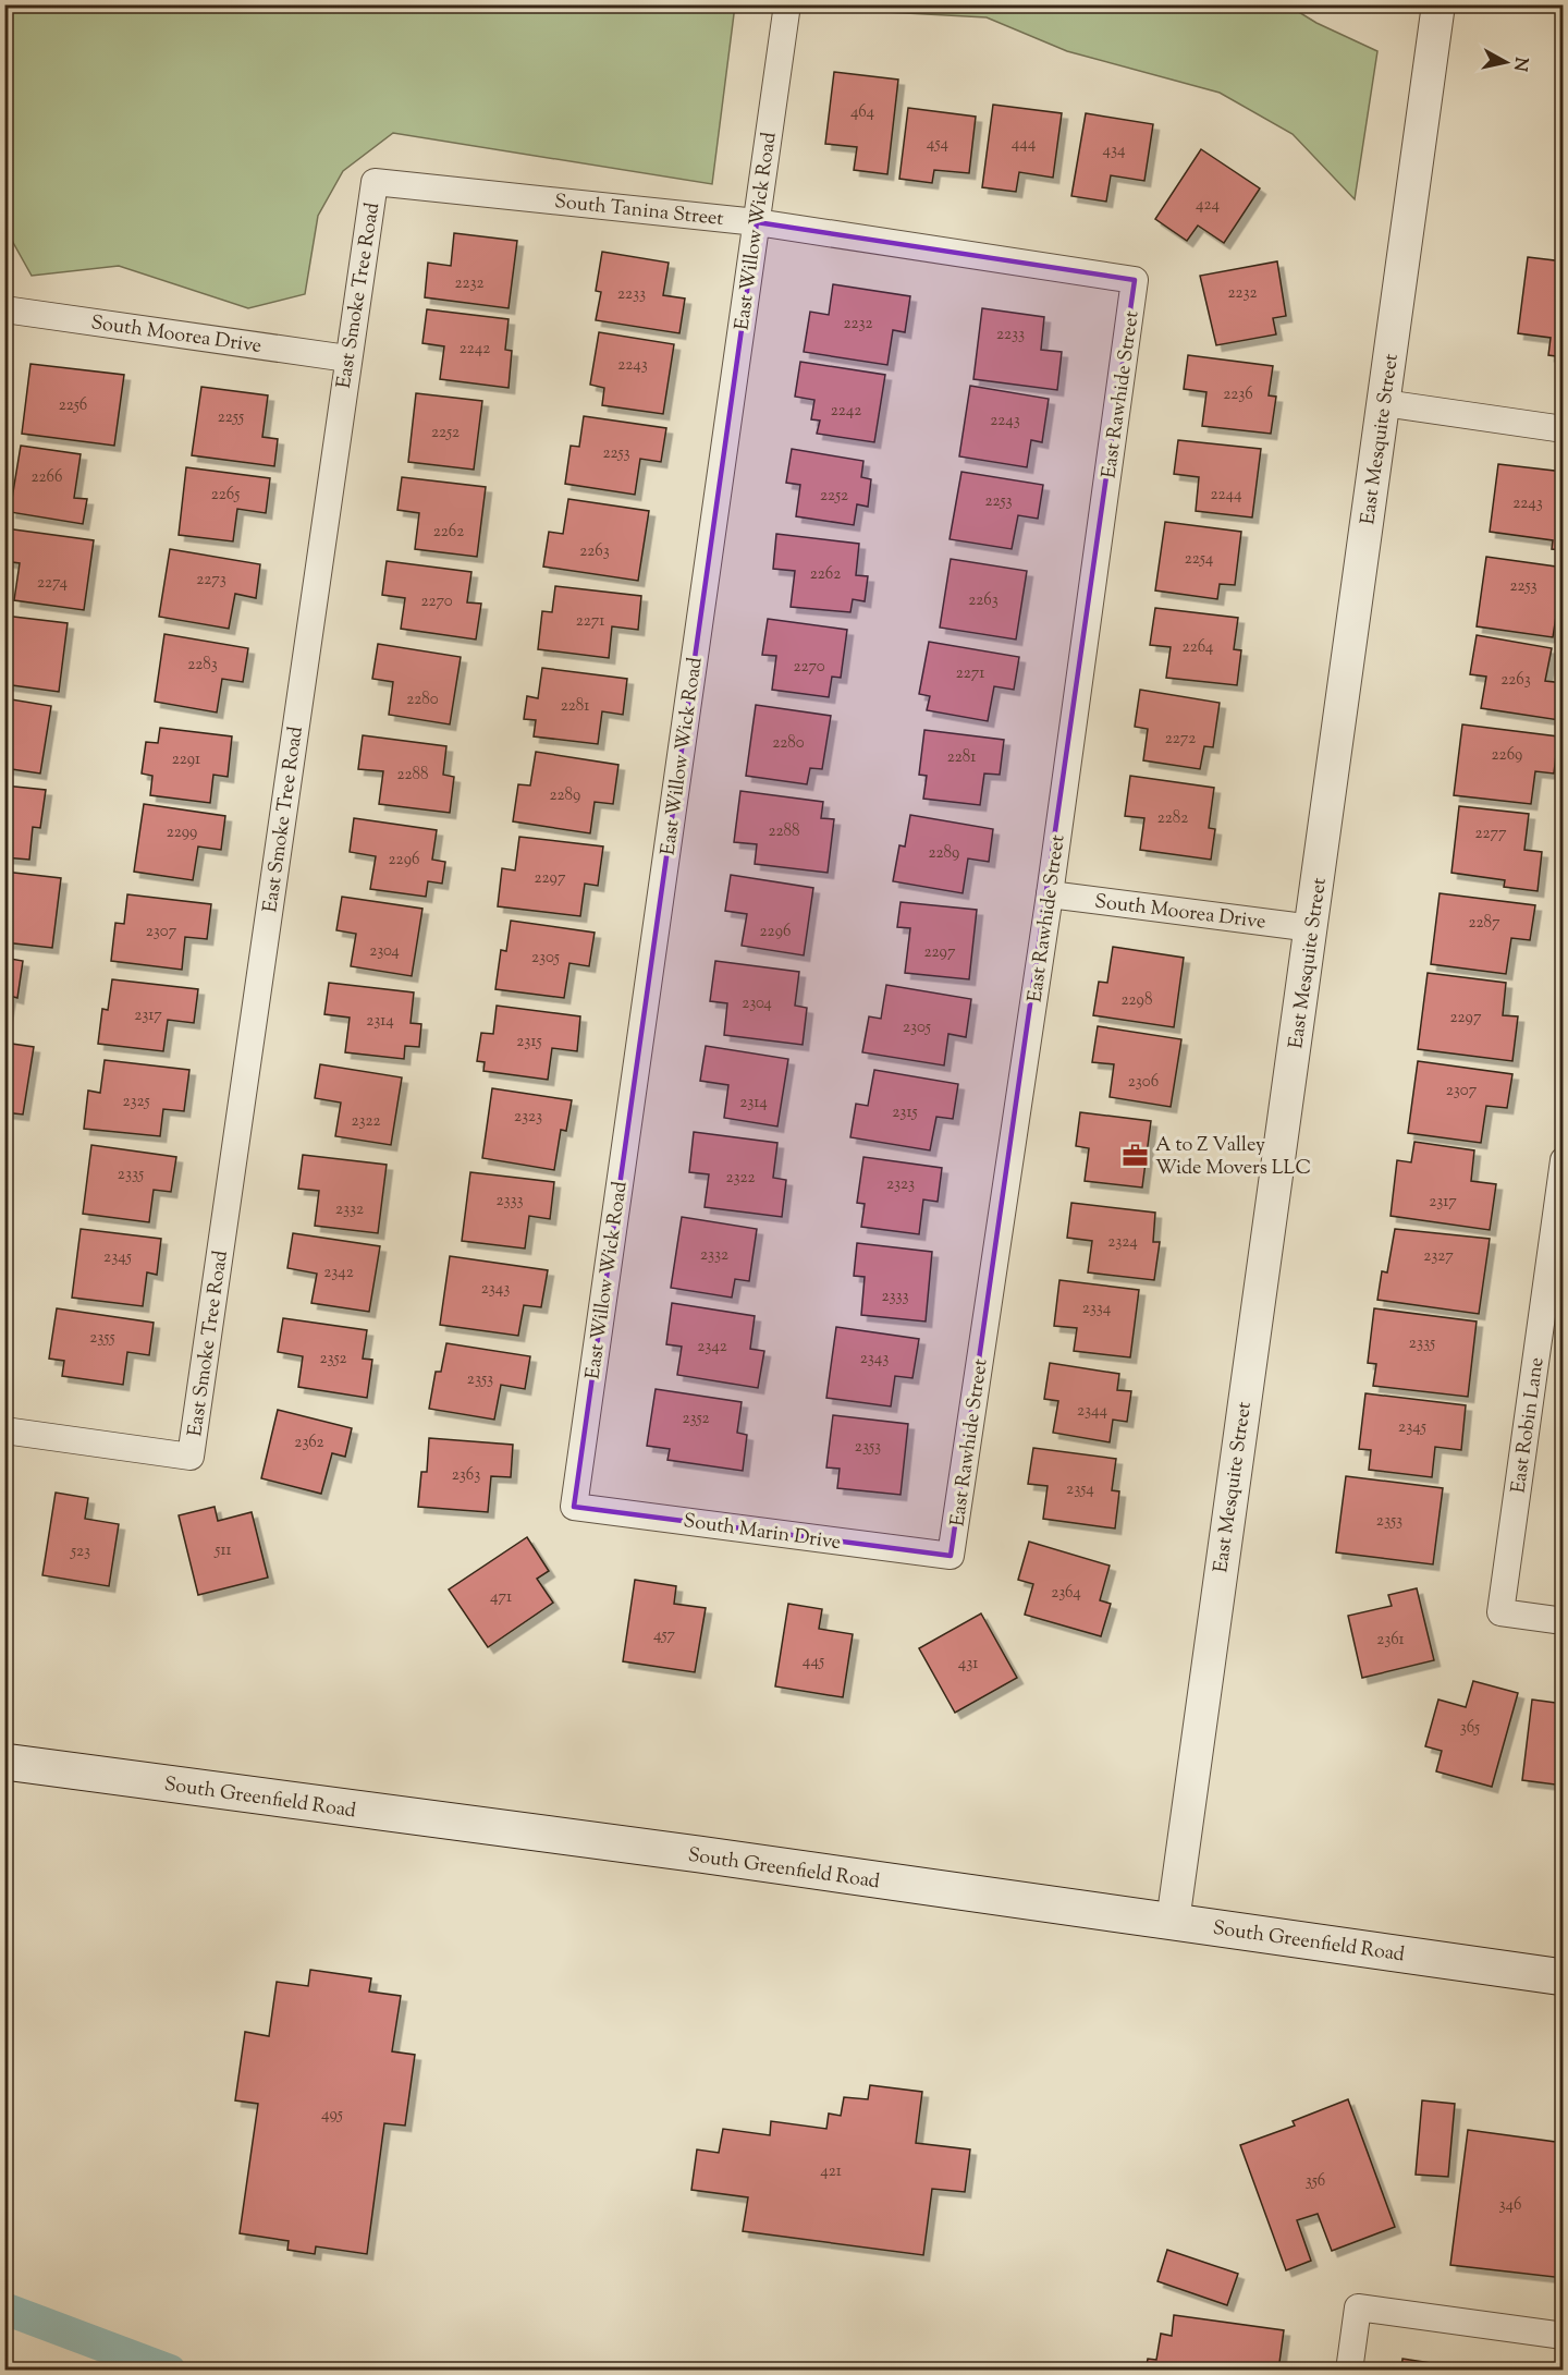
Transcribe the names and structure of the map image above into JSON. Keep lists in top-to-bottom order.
{
  "streets": {
    "main road": ["South Greenfield Road"],
    "street": [
      "South Tanina Street",
      "East Willow Wick Road",
      "East Smoke Tree Road",
      "South Moorea Drive",
      "East Rawhide Street",
      "East Mesquite Street",
      "East Robin Lane",
      "South Marin Drive"
    ]
  },
  "crossings": [
    ["South Tanina Street", "East Willow Wick Road"],
    ["South Tanina Street", "East Smoke Tree Road"],
    ["South Tanina Street", "East Rawhide Street"],
    ["East Willow Wick Road", "South Marin Drive"],
    ["East Smoke Tree Road", "South Moorea Drive"],
    ["South Moorea Drive", "East Rawhide Street"],
    ["South Moorea Drive", "East Mesquite Street"],
    ["East Rawhide Street", "South Marin Drive"],
    ["East Mesquite Street", "South Greenfield Road"]
  ],
  "places": {
    "office": ["A to Z Valley Wide Movers LLC"]
  },
  "house_numbers": [
    "464",
    "454",
    "444",
    "434",
    "424",
    "2232",
    "2232",
    "2233",
    "2232",
    "2233",
    "2242",
    "2243",
    "2236",
    "2256",
    "2242",
    "2255",
    "2243",
    "2252",
    "2253",
    "2266",
    "2265",
    "2244",
    "2252",
    "2253",
    "2243",
    "2262",
    "2263",
    "2254",
    "2262",
    "2273",
    "2274",
    "2253",
    "2263",
    "2270",
    "2271",
    "2264",
    "2283",
    "2270",
    "2271",
    "2263",
    "2280",
    "2281",
    "2272",
    "2280",
    "2269",
    "2281",
    "2291",
    "2288",
    "2289",
    "2282",
    "2288",
    "2299",
    "2277",
    "2289",
    "2296",
    "2297",
    "2287",
    "2307",
    "2296",
    "2304",
    "2297",
    "2305",
    "2298",
    "2304",
    "2317",
    "2297",
    "2314",
    "2305",
    "2315",
    "2306",
    "2307",
    "2325",
    "2314",
    "2315",
    "2323",
    "2322",
    "2335",
    "2322",
    "2323",
    "2333",
    "2317",
    "2332",
    "2324",
    "2332",
    "2327",
    "2345",
    "2342",
    "2343",
    "2333",
    "2334",
    "2355",
    "2335",
    "2342",
    "2352",
    "2343",
    "2353",
    "2344",
    "2352",
    "2345",
    "2362",
    "2353",
    "2363",
    "2354",
    "2353",
    "511",
    "523",
    "2364",
    "471",
    "457",
    "2361",
    "445",
    "431",
    "365",
    "495",
    "421",
    "356",
    "346"
  ],
  "north": "right"
}
